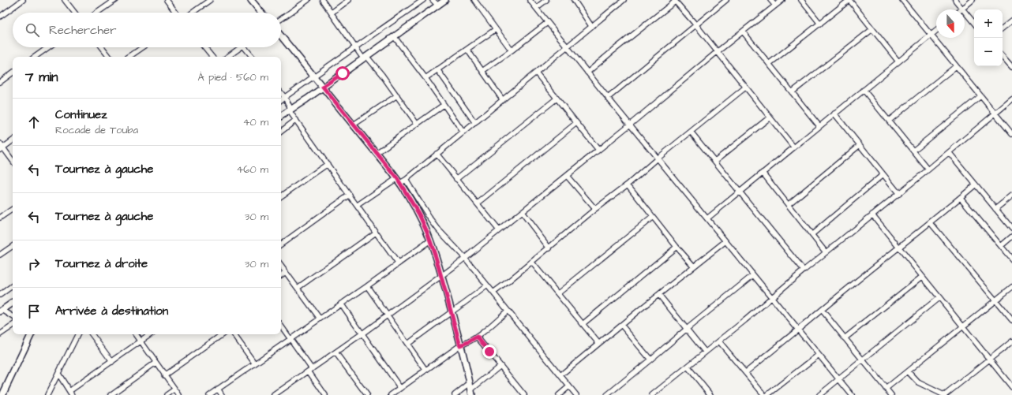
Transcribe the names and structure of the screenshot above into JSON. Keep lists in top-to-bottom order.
{
  "north": "bottom",
  "page": {
    "map_buttons": ["+", "−"],
    "search": "Rechercher",
    "heading": ["7 min", "À pied · 560 m"],
    "list": [
      ["Continuez", "Rocade de Touba", "40 m"],
      ["Tournez à gauche", "460 m"],
      ["Tournez à gauche", "30 m"],
      ["Tournez à droite", "30 m"],
      "Arrivée à destination"
    ]
  }
}
